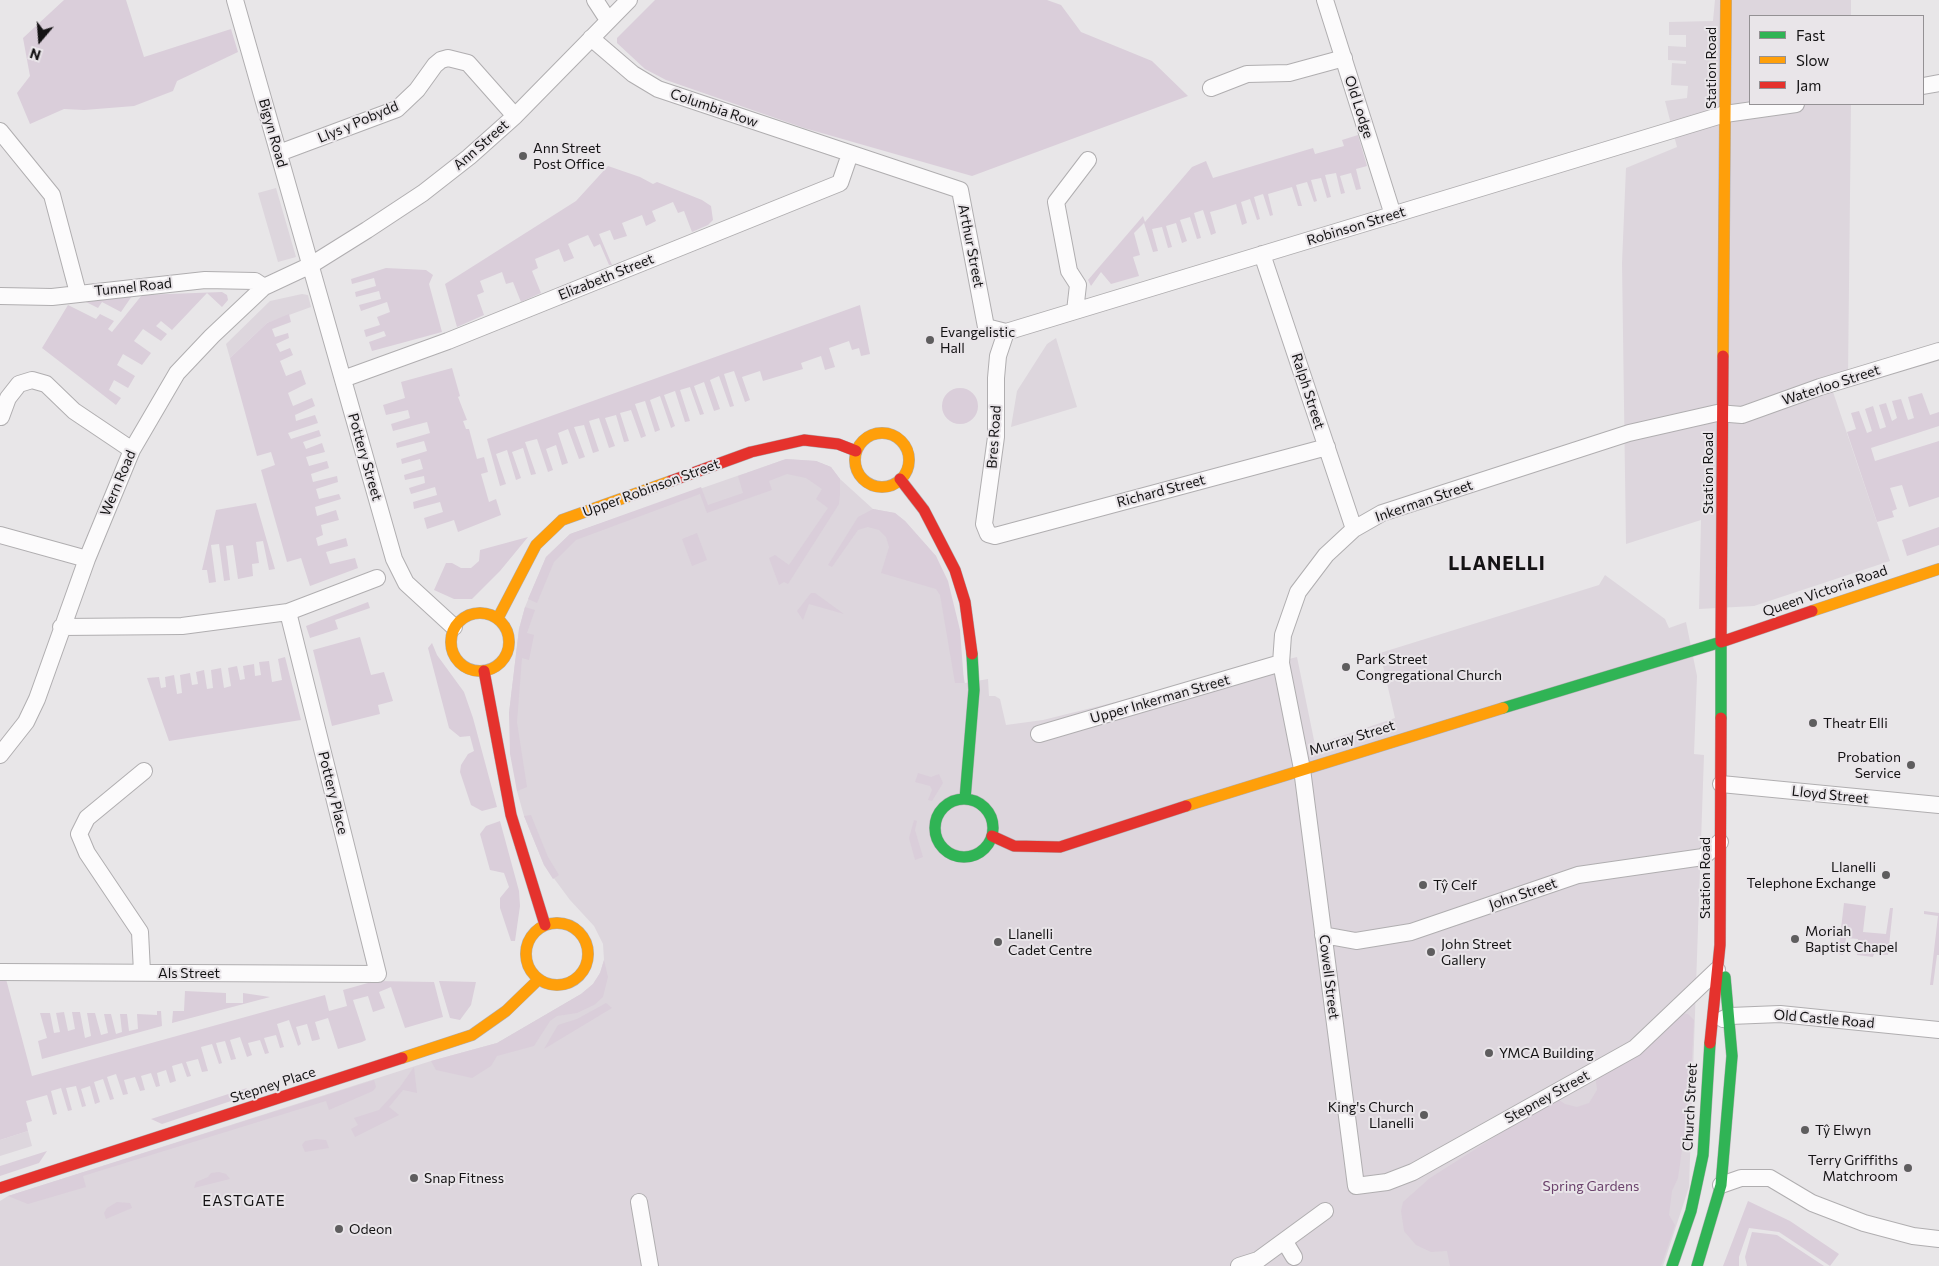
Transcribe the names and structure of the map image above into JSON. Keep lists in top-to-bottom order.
{
  "streets": {
    "main road": [
      "Station Road",
      "Upper Robinson Street",
      "Queen Victoria Road",
      "Murray Street",
      "Stepney Place",
      "Church Street"
    ],
    "street": [
      "Old Lodge",
      "Columbia Row",
      "Llys y Pobydd",
      "Bigyn Road",
      "Ann Street",
      "Robinson Street",
      "Arthur Street",
      "Elizabeth Street",
      "Tunnel Road",
      "Waterloo Street",
      "Ralph Street",
      "Bres Road",
      "Pottery Street",
      "Wern Road",
      "Richard Street",
      "Inkerman Street",
      "Upper Inkerman Street",
      "Pottery Place",
      "Lloyd Street",
      "John Street",
      "Als Street",
      "Cowell Street",
      "Old Castle Road",
      "Stepney Street"
    ]
  },
  "crossings": [
    ["Station Road", "Robinson Street"],
    ["Station Road", "Waterloo Street"],
    ["Station Road", "Inkerman Street"],
    ["Station Road", "Queen Victoria Road"],
    ["Station Road", "Murray Street"],
    ["Station Road", "Lloyd Street"],
    ["Station Road", "John Street"],
    ["Station Road", "Church Street"],
    ["Old Lodge", "Robinson Street"],
    ["Columbia Row", "Ann Street"],
    ["Columbia Row", "Arthur Street"],
    ["Columbia Row", "Elizabeth Street"],
    ["Llys y Pobydd", "Bigyn Road"],
    ["Llys y Pobydd", "Ann Street"],
    ["Bigyn Road", "Ann Street"],
    ["Bigyn Road", "Pottery Street"],
    ["Bigyn Road", "Wern Road"],
    ["Ann Street", "Pottery Street"],
    ["Ann Street", "Wern Road"],
    ["Robinson Street", "Arthur Street"],
    ["Robinson Street", "Ralph Street"],
    ["Robinson Street", "Bres Road"],
    ["Arthur Street", "Elizabeth Street"],
    ["Arthur Street", "Bres Road"],
    ["Elizabeth Street", "Pottery Street"],
    ["Tunnel Road", "Wern Road"],
    ["Waterloo Street", "Inkerman Street"],
    ["Ralph Street", "Richard Street"],
    ["Ralph Street", "Inkerman Street"],
    ["Bres Road", "Richard Street"],
    ["Pottery Street", "Wern Road"],
    ["Pottery Street", "Upper Robinson Street"],
    ["Inkerman Street", "Upper Inkerman Street"],
    ["Inkerman Street", "Murray Street"],
    ["Inkerman Street", "Cowell Street"],
    ["Queen Victoria Road", "Murray Street"],
    ["Murray Street", "Cowell Street"],
    ["Pottery Place", "Als Street"],
    ["John Street", "Cowell Street"],
    ["Cowell Street", "Stepney Street"],
    ["Old Castle Road", "Church Street"],
    ["Stepney Street", "Church Street"]
  ],
  "districts": ["LLANELLI", "EASTGATE"],
  "parks": ["Spring Gardens"],
  "places": [
    "Ann Street Post Office",
    "Evangelistic Hall",
    "Park Street Congregational Church",
    "Theatr Elli",
    "Probation Service",
    "Llanelli Telephone Exchange",
    "Tŷ Celf",
    "Moriah Baptist Chapel",
    "Llanelli Cadet Centre",
    "John Street Gallery",
    "YMCA Building",
    "King's Church Llanelli",
    "Tŷ Elwyn",
    "Terry Griffiths Matchroom",
    "Snap Fitness",
    "Odeon"
  ],
  "legend": ["Fast", "Slow", "Jam"],
  "north": "bottom"
}
